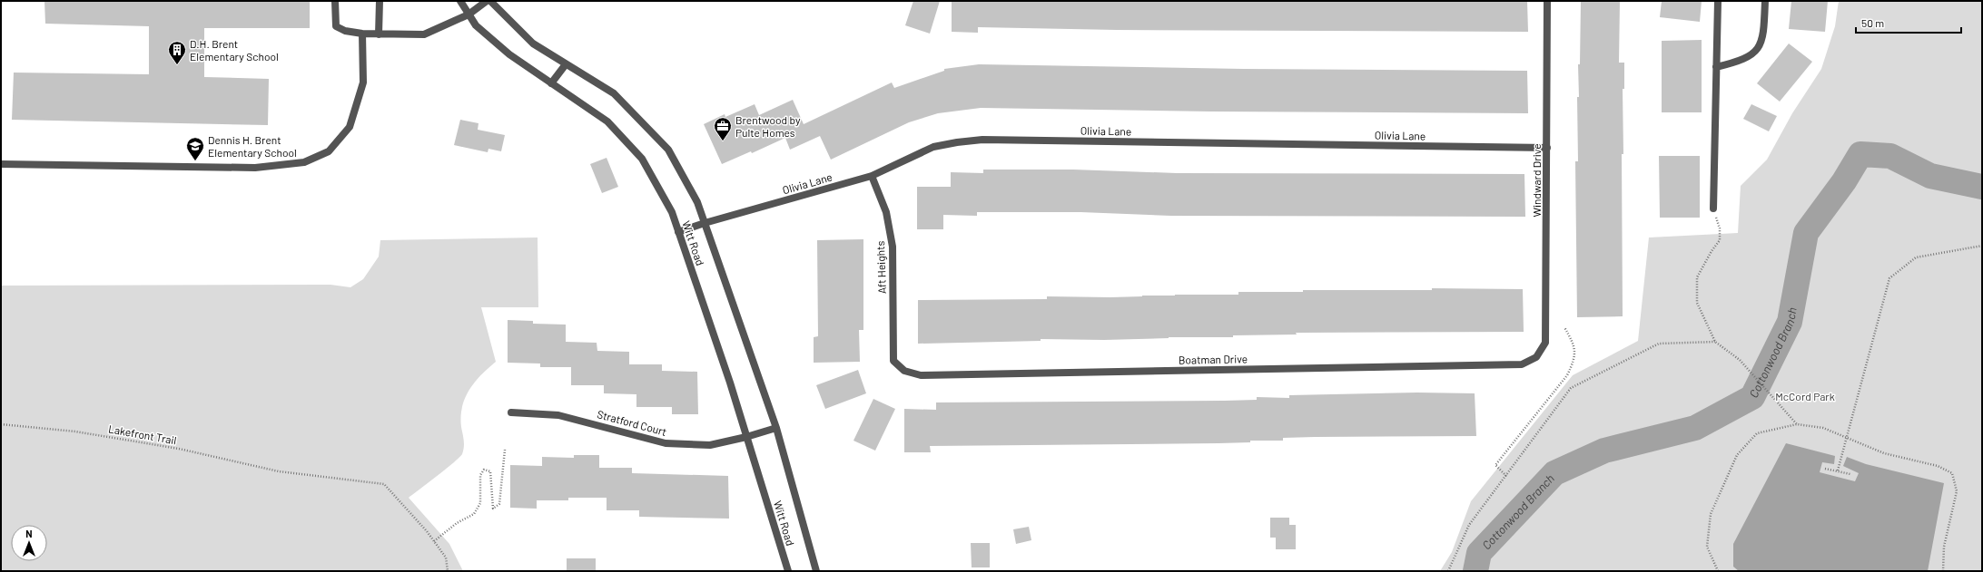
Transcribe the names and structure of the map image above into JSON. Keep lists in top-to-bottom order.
{
  "streets": {
    "street": [
      "Olivia Lane",
      "Windward Drive",
      "Witt Road",
      "Aft Heights",
      "Boatman Drive",
      "Stratford Court"
    ],
    "path": ["Lakefront Trail"]
  },
  "crossings": [
    ["Olivia Lane", "Windward Drive"],
    ["Olivia Lane", "Witt Road"],
    ["Olivia Lane", "Aft Heights"],
    ["Windward Drive", "Boatman Drive"],
    ["Witt Road", "Stratford Court"],
    ["Aft Heights", "Boatman Drive"]
  ],
  "water": ["Cottonwood Branch"],
  "parks": ["McCord Park"],
  "places": {
    "building": ["D.H. Brent Elementary School"],
    "office": ["Brentwood by Pulte Homes"],
    "school or university": ["Dennis H. Brent Elementary School"]
  },
  "scale_bar": "50 m",
  "north": "top"
}
